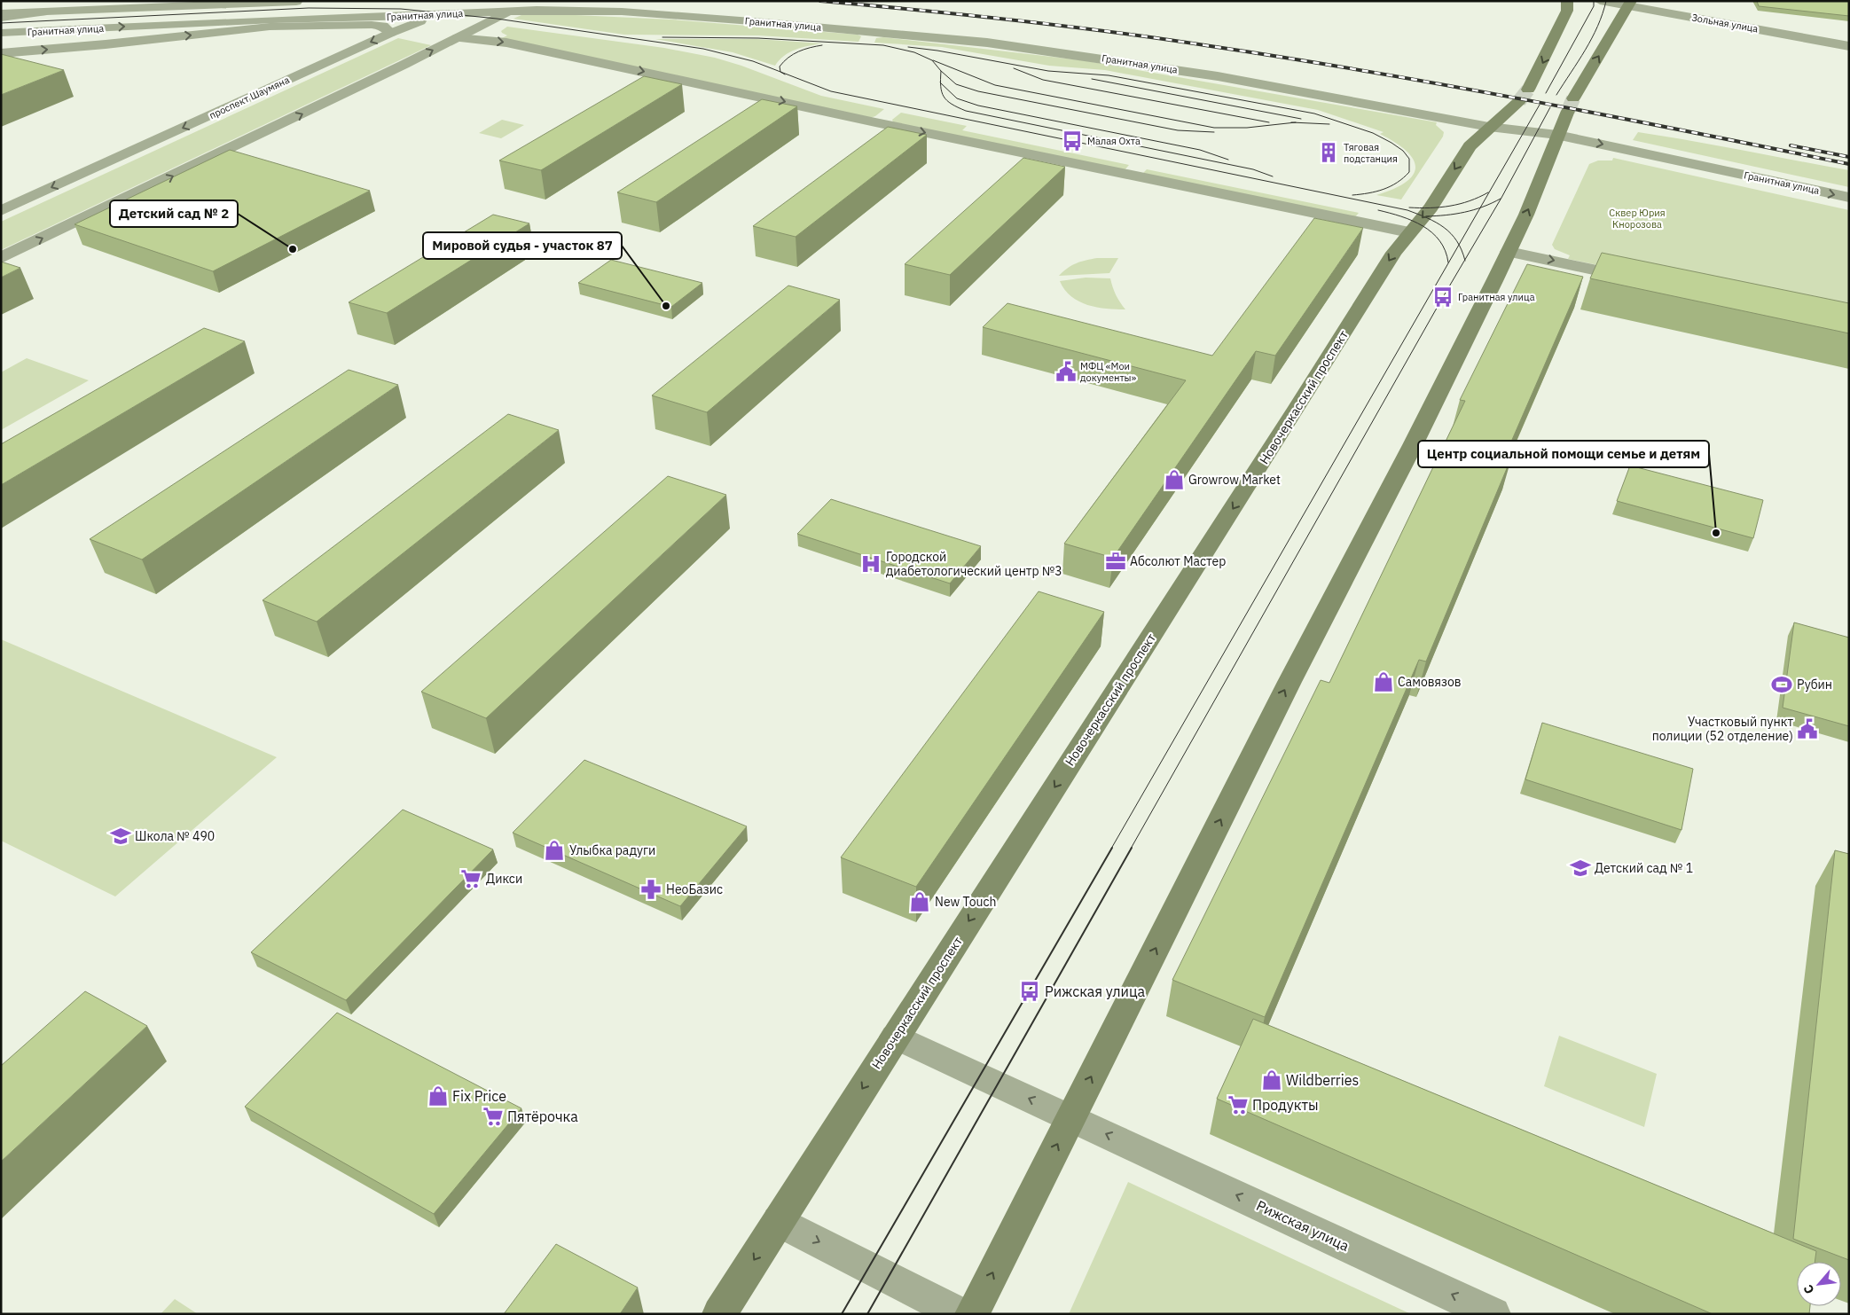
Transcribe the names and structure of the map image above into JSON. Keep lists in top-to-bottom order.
{
  "streets": {
    "main road": ["Новочеркасский проспект"],
    "street": [
      "Гранитная улица",
      "Зольная улица",
      "проспект Шаумяна",
      "Рижская улица"
    ]
  },
  "crossings": [
    ["Гранитная улица", "проспект Шаумяна"],
    ["Гранитная улица", "Новочеркасский проспект"],
    ["Новочеркасский проспект", "Рижская улица"]
  ],
  "one_way": ["Рижская улица"],
  "parks": ["Сквер Юрия Кнорозова"],
  "places": {
    "bus stop": ["Малая Охта", "Гранитная улица", "Рижская улица"],
    "building": ["Тяговая подстанция"],
    "other": ["Детский сад № 2", "Мировой судья - участок 87", "Центр социальной помощи семье и детям"],
    "public building": ["МФЦ «Мои документы»", "Участковый пункт полиции (52 отделение)"],
    "shop": [
      "Growrow Market",
      "Самовязов",
      "Улыбка радуги",
      "New Touch",
      "Wildberries",
      "Fix Price"
    ],
    "office": ["Абсолют Мастер"],
    "hospital": ["Городской диабетологический центр №3"],
    "sports": ["Рубин"],
    "school or university": ["Школа № 490", "Детский сад № 1"],
    "supermarket": ["Дикси", "Продукты", "Пятёрочка"],
    "pharmacy": ["НеоБазис"]
  },
  "north": "bottom left"
}
